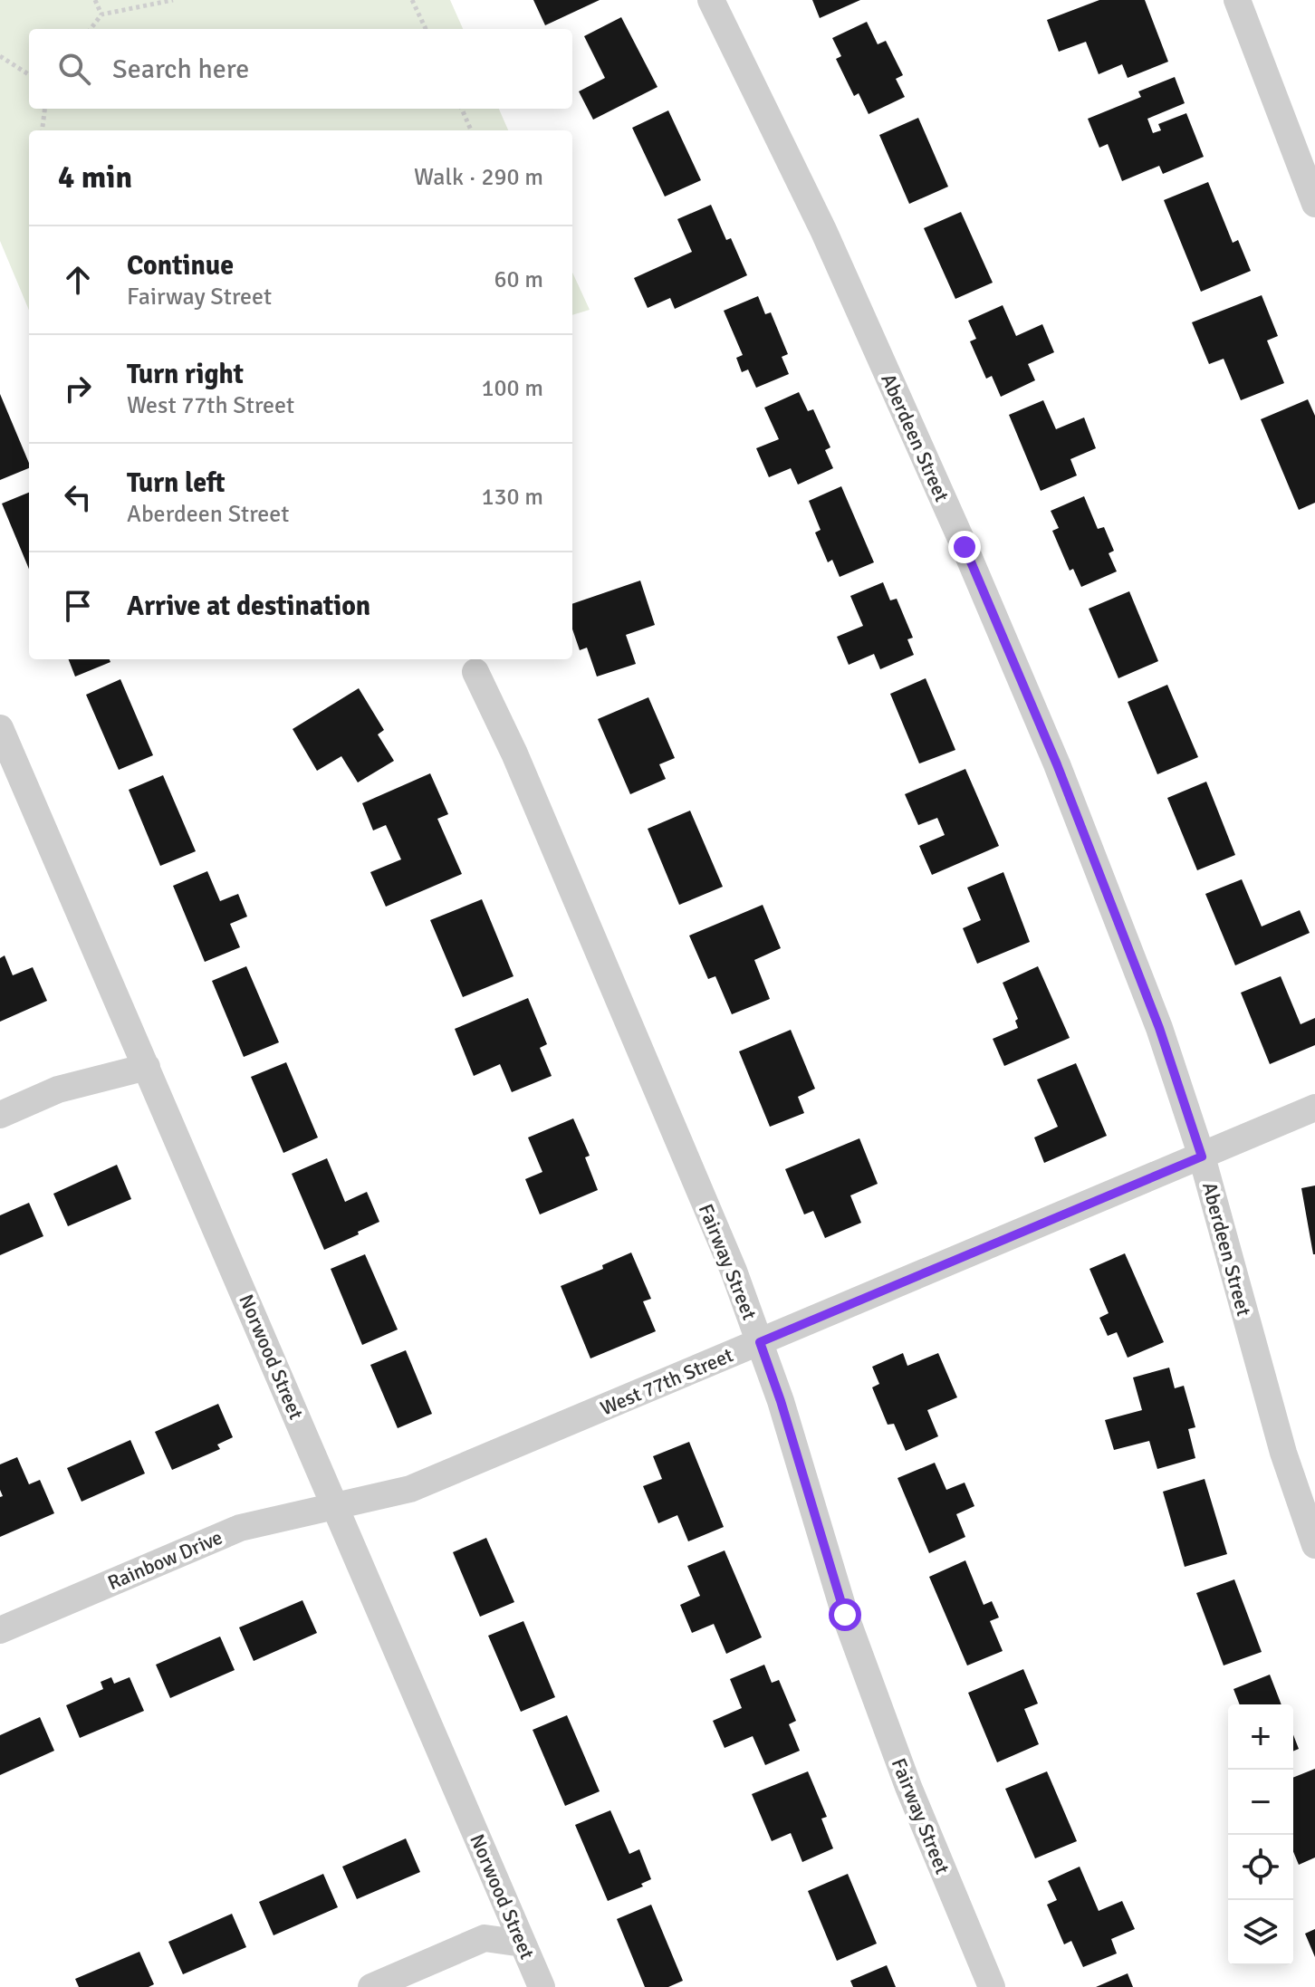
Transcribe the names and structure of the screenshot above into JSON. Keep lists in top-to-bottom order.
{
  "streets": {
    "street": [
      "Aberdeen Street",
      "Fairway Street",
      "Norwood Street",
      "West 77th Street",
      "Rainbow Drive"
    ]
  },
  "crossings": [
    ["Aberdeen Street", "West 77th Street"],
    ["Fairway Street", "West 77th Street"],
    ["Norwood Street", "West 77th Street"],
    ["Norwood Street", "Rainbow Drive"],
    ["West 77th Street", "Rainbow Drive"]
  ],
  "page": {
    "search": "Search here",
    "heading": ["4 min", "Walk · 290 m"],
    "list": [
      ["Continue", "Fairway Street", "60 m"],
      ["Turn right", "West 77th Street", "100 m"],
      ["Turn left", "Aberdeen Street", "130 m"],
      "Arrive at destination"
    ],
    "map_buttons": ["+", "−"]
  }
}
